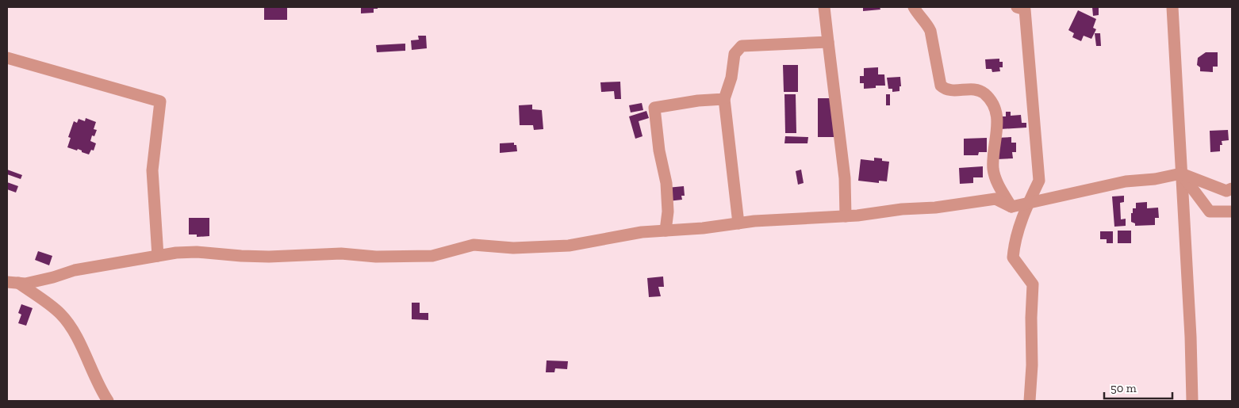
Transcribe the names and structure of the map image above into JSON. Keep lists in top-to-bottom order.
{
  "scale_bar": "50 m"
}
